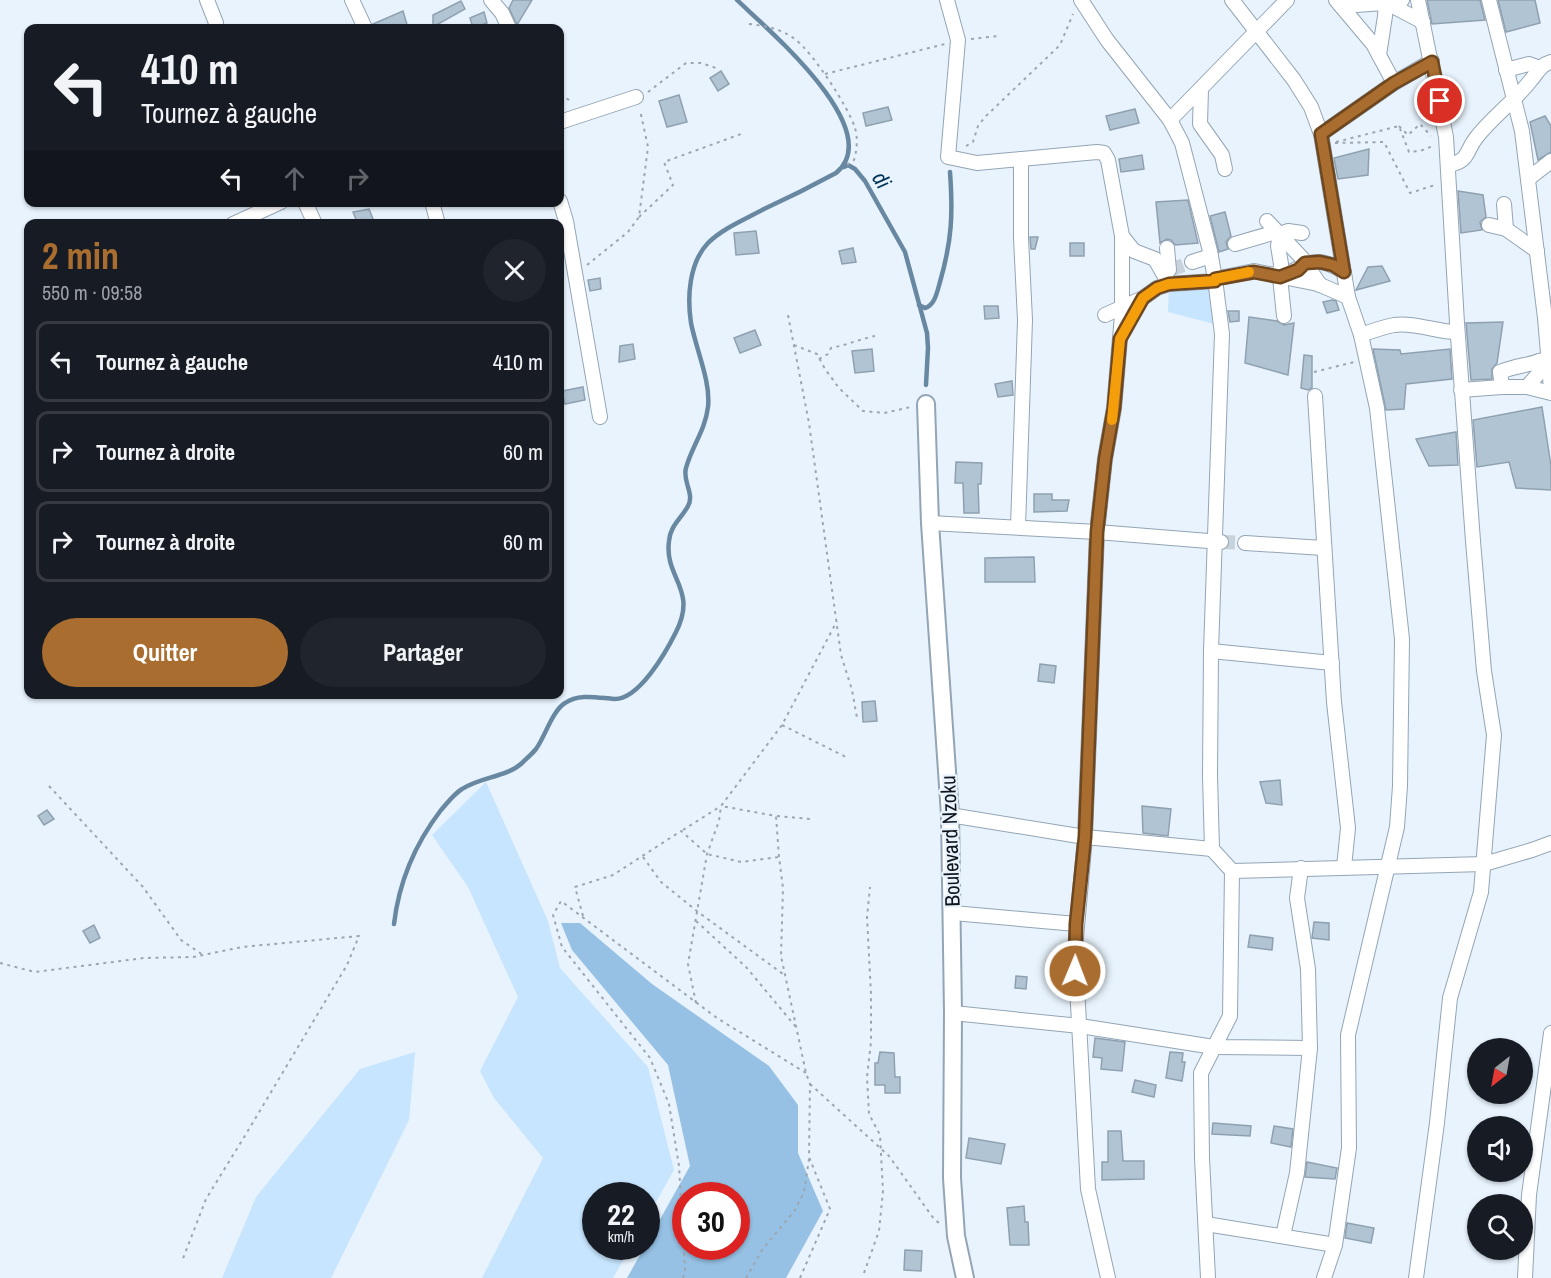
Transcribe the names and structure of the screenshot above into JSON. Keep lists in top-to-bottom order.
{
  "streets": {
    "street": ["Boulevard Nzoku"]
  },
  "water": ["di"],
  "north": "bottom left",
  "page": {
    "turn": ["410 m", "Tournez à gauche"],
    "heading": ["2 min", "550 m · 09:58"],
    "list": [
      {
        "name": "Tournez à gauche",
        "value": "410 m"
      },
      {
        "name": "Tournez à droite",
        "value": "60 m"
      },
      {
        "name": "Tournez à droite",
        "value": "60 m"
      }
    ],
    "buttons": ["Quitter", "Partager"],
    "speed": "22 km/h",
    "limit": "30"
  }
}
